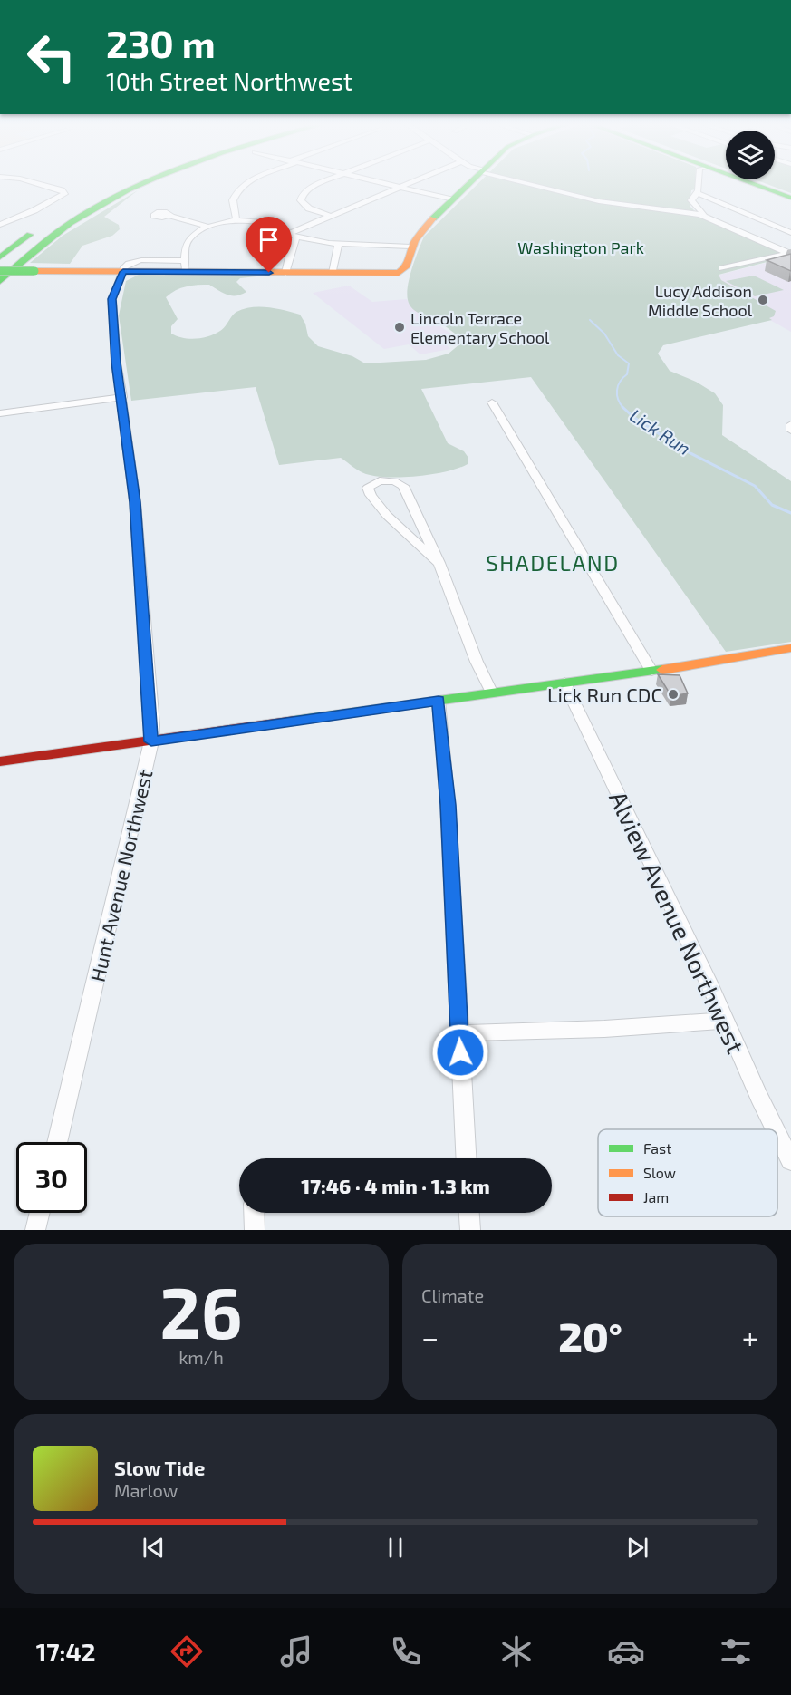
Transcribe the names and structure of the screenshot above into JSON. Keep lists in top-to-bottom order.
{
  "streets": {
    "street": ["Hunt Avenue Northwest", "Alview Avenue Northwest"]
  },
  "districts": ["SHADELAND"],
  "water": ["Lick Run"],
  "parks": ["Washington Park"],
  "places": ["Lucy Addison Middle School", "Lincoln Terrace Elementary School", "Lick Run CDC"],
  "legend": ["Fast", "Slow", "Jam"],
  "page": {
    "turn": ["230 m", "10th Street Northwest"],
    "limit": "30",
    "trip": "17:46 · 4 min · 1.3 km",
    "tile": [
      ["26", "km/h"],
      "Climate"
    ],
    "heat": ["−", "20°", "+"],
    "song": ["Slow Tide", "Marlow"],
    "tabs": "17:42"
  }
}
